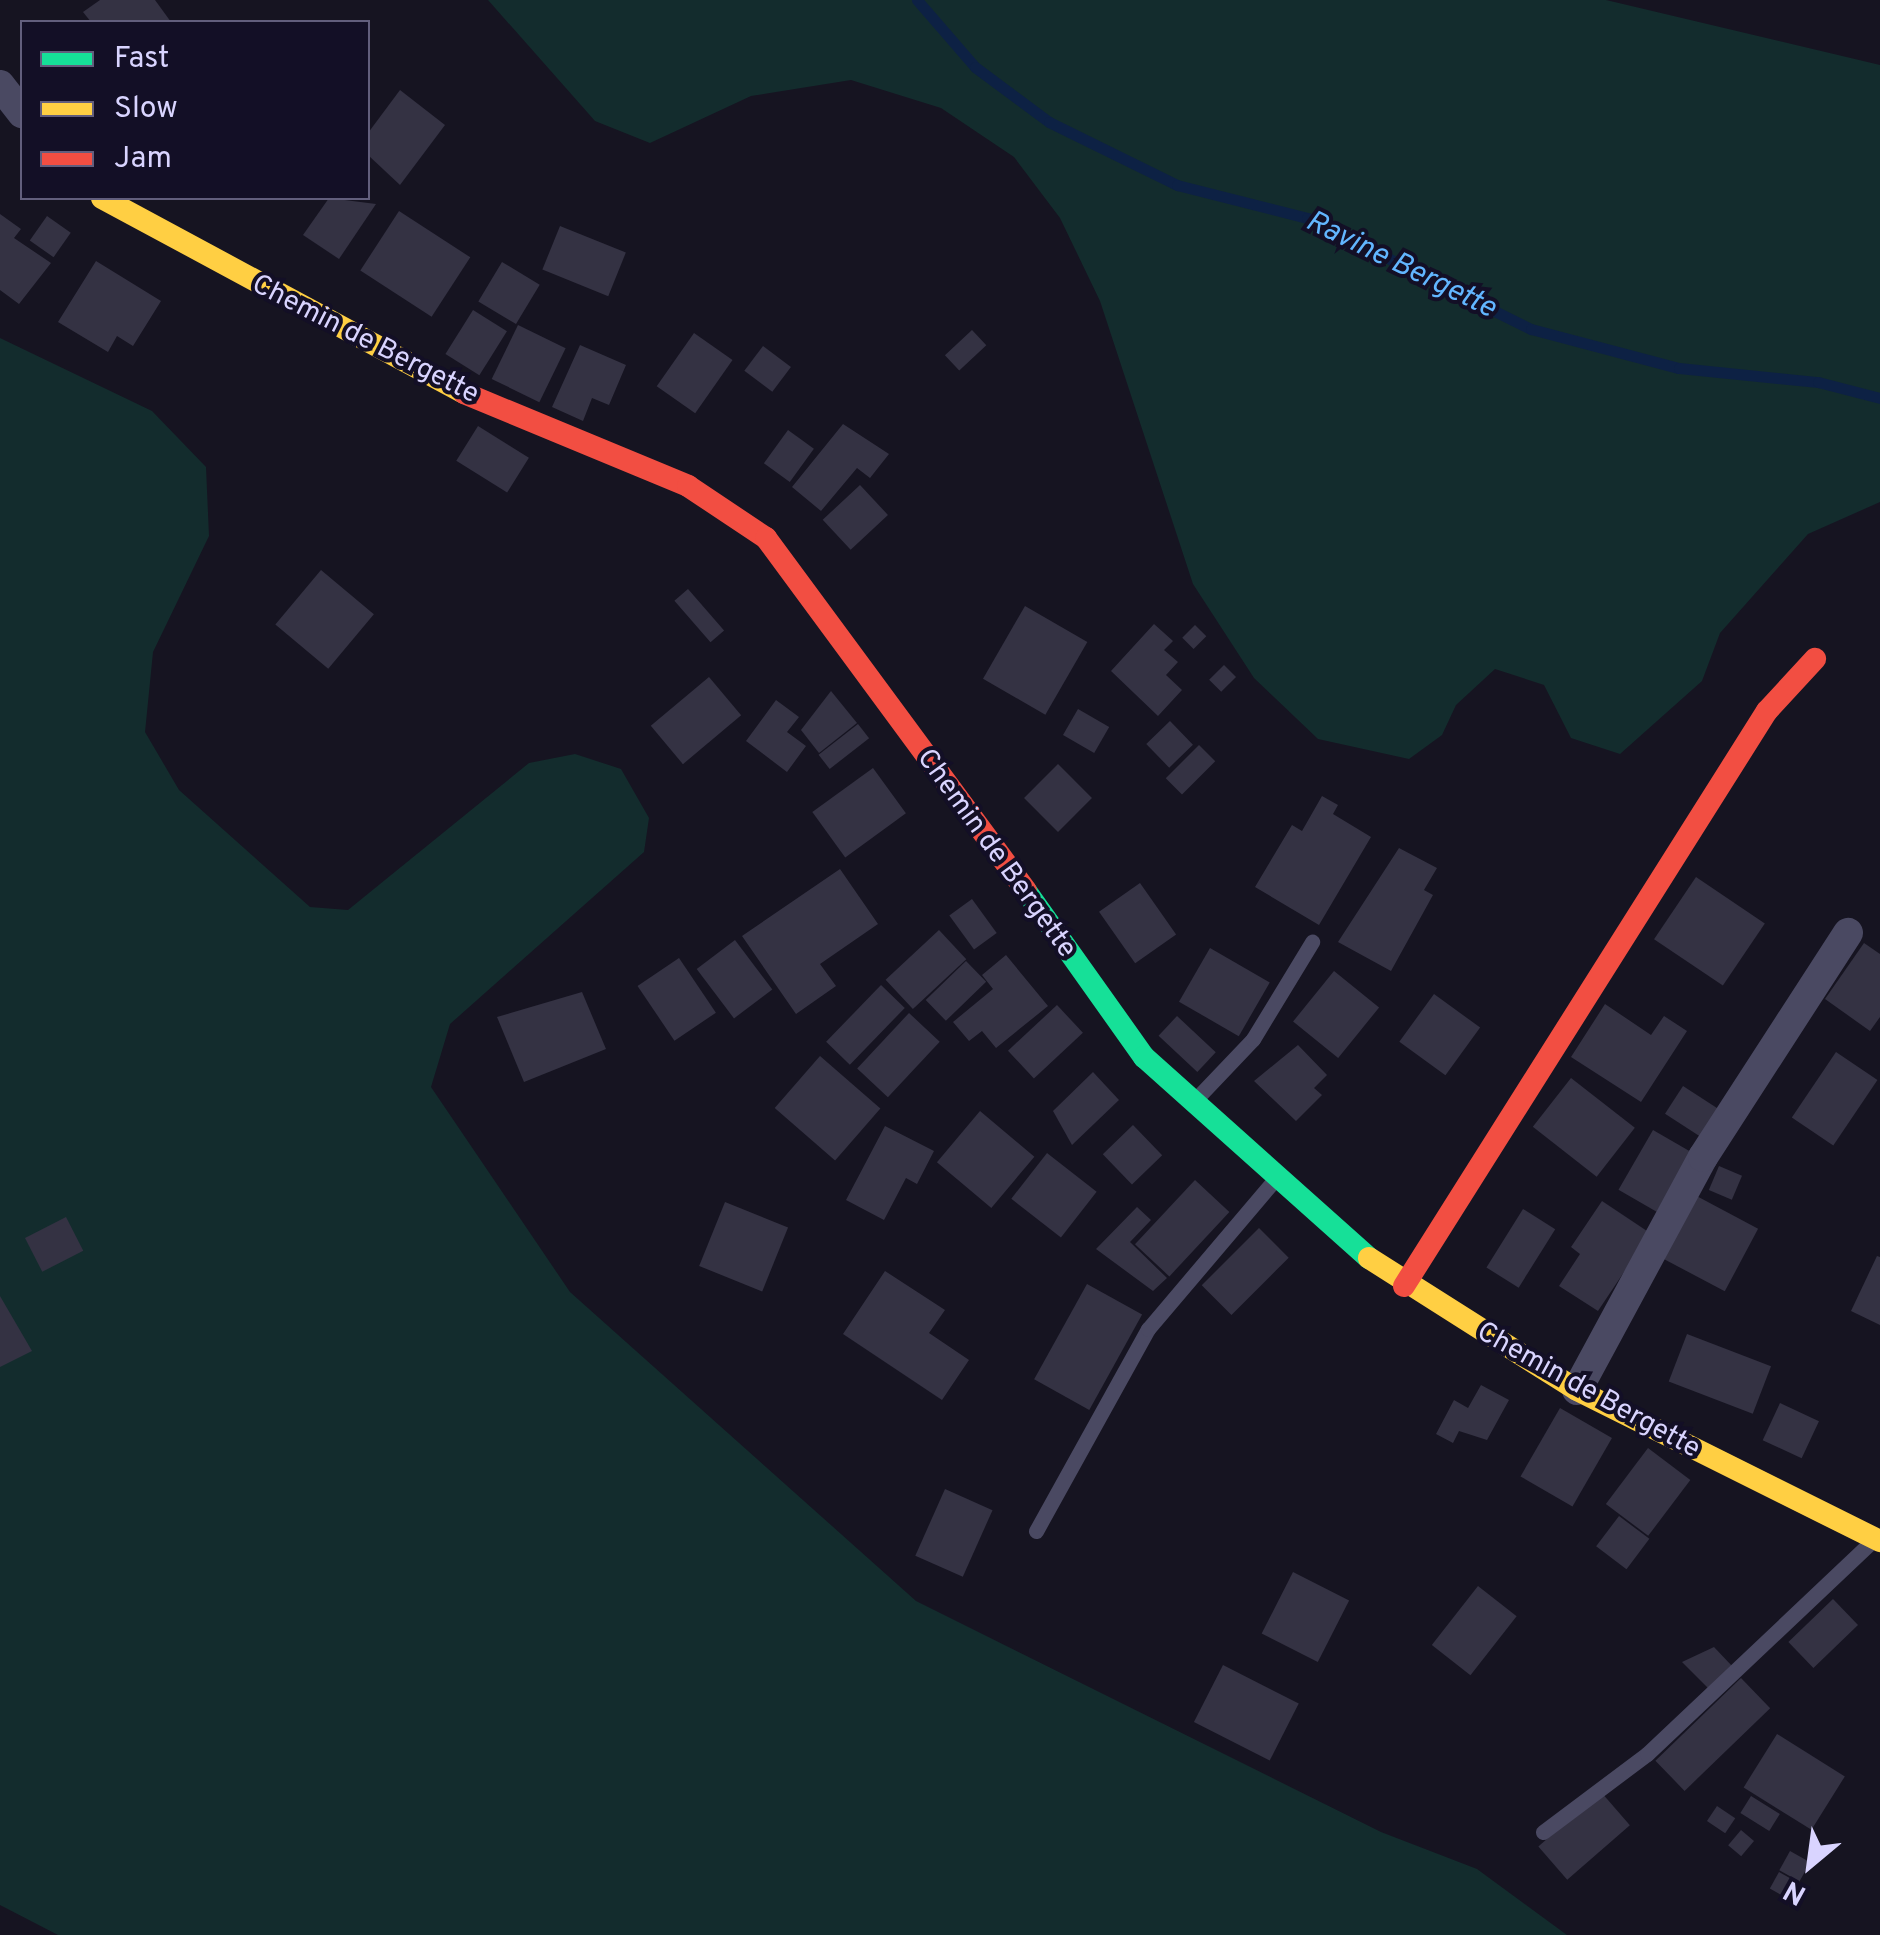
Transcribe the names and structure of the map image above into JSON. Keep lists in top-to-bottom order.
{
  "streets": {
    "street": ["Chemin de Bergette"]
  },
  "water": ["Ravine Bergette"],
  "legend": ["Fast", "Slow", "Jam"],
  "north": "bottom left"
}
